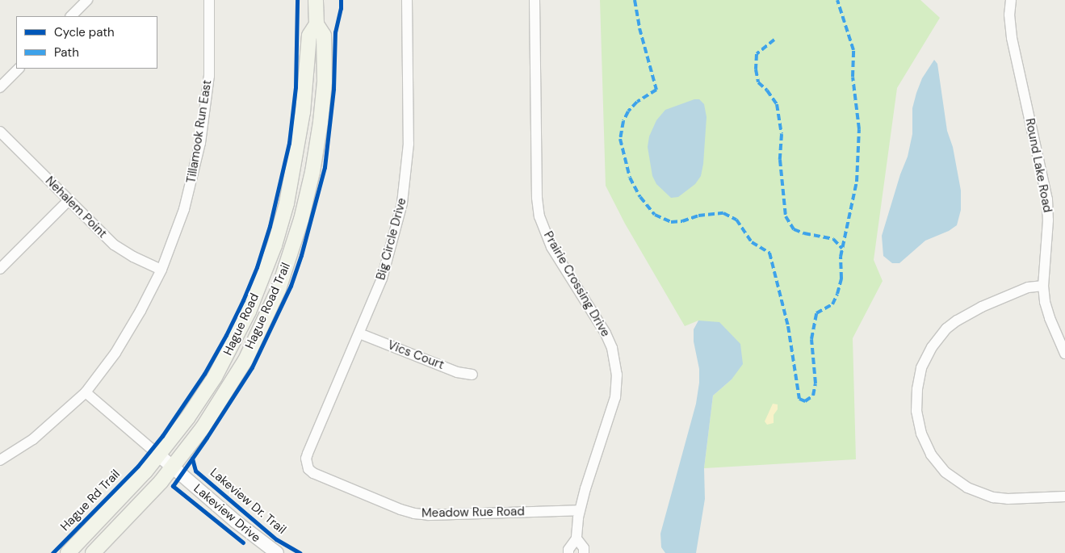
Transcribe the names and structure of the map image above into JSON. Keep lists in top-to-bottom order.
{
  "streets": {
    "main road": ["Hague Road"],
    "street": [
      "Tillamook Run East",
      "Round Lake Road",
      "Nehalem Point",
      "Big Circle Drive",
      "Prairie Crossing Drive",
      "Vics Court",
      "Meadow Rue Road",
      "Lakeview Drive"
    ],
    "cycle path": ["Hague Road Trail", "Hague Rd Trail", "Lakeview Dr. Trail"]
  },
  "crossings": [
    ["Tillamook Run East", "Nehalem Point"],
    ["Tillamook Run East", "Lakeview Drive"],
    ["Big Circle Drive", "Vics Court"],
    ["Big Circle Drive", "Meadow Rue Road"],
    ["Prairie Crossing Drive", "Meadow Rue Road"],
    ["Hague Road", "Lakeview Drive"]
  ],
  "legend": ["Cycle path", "Path"]
}
